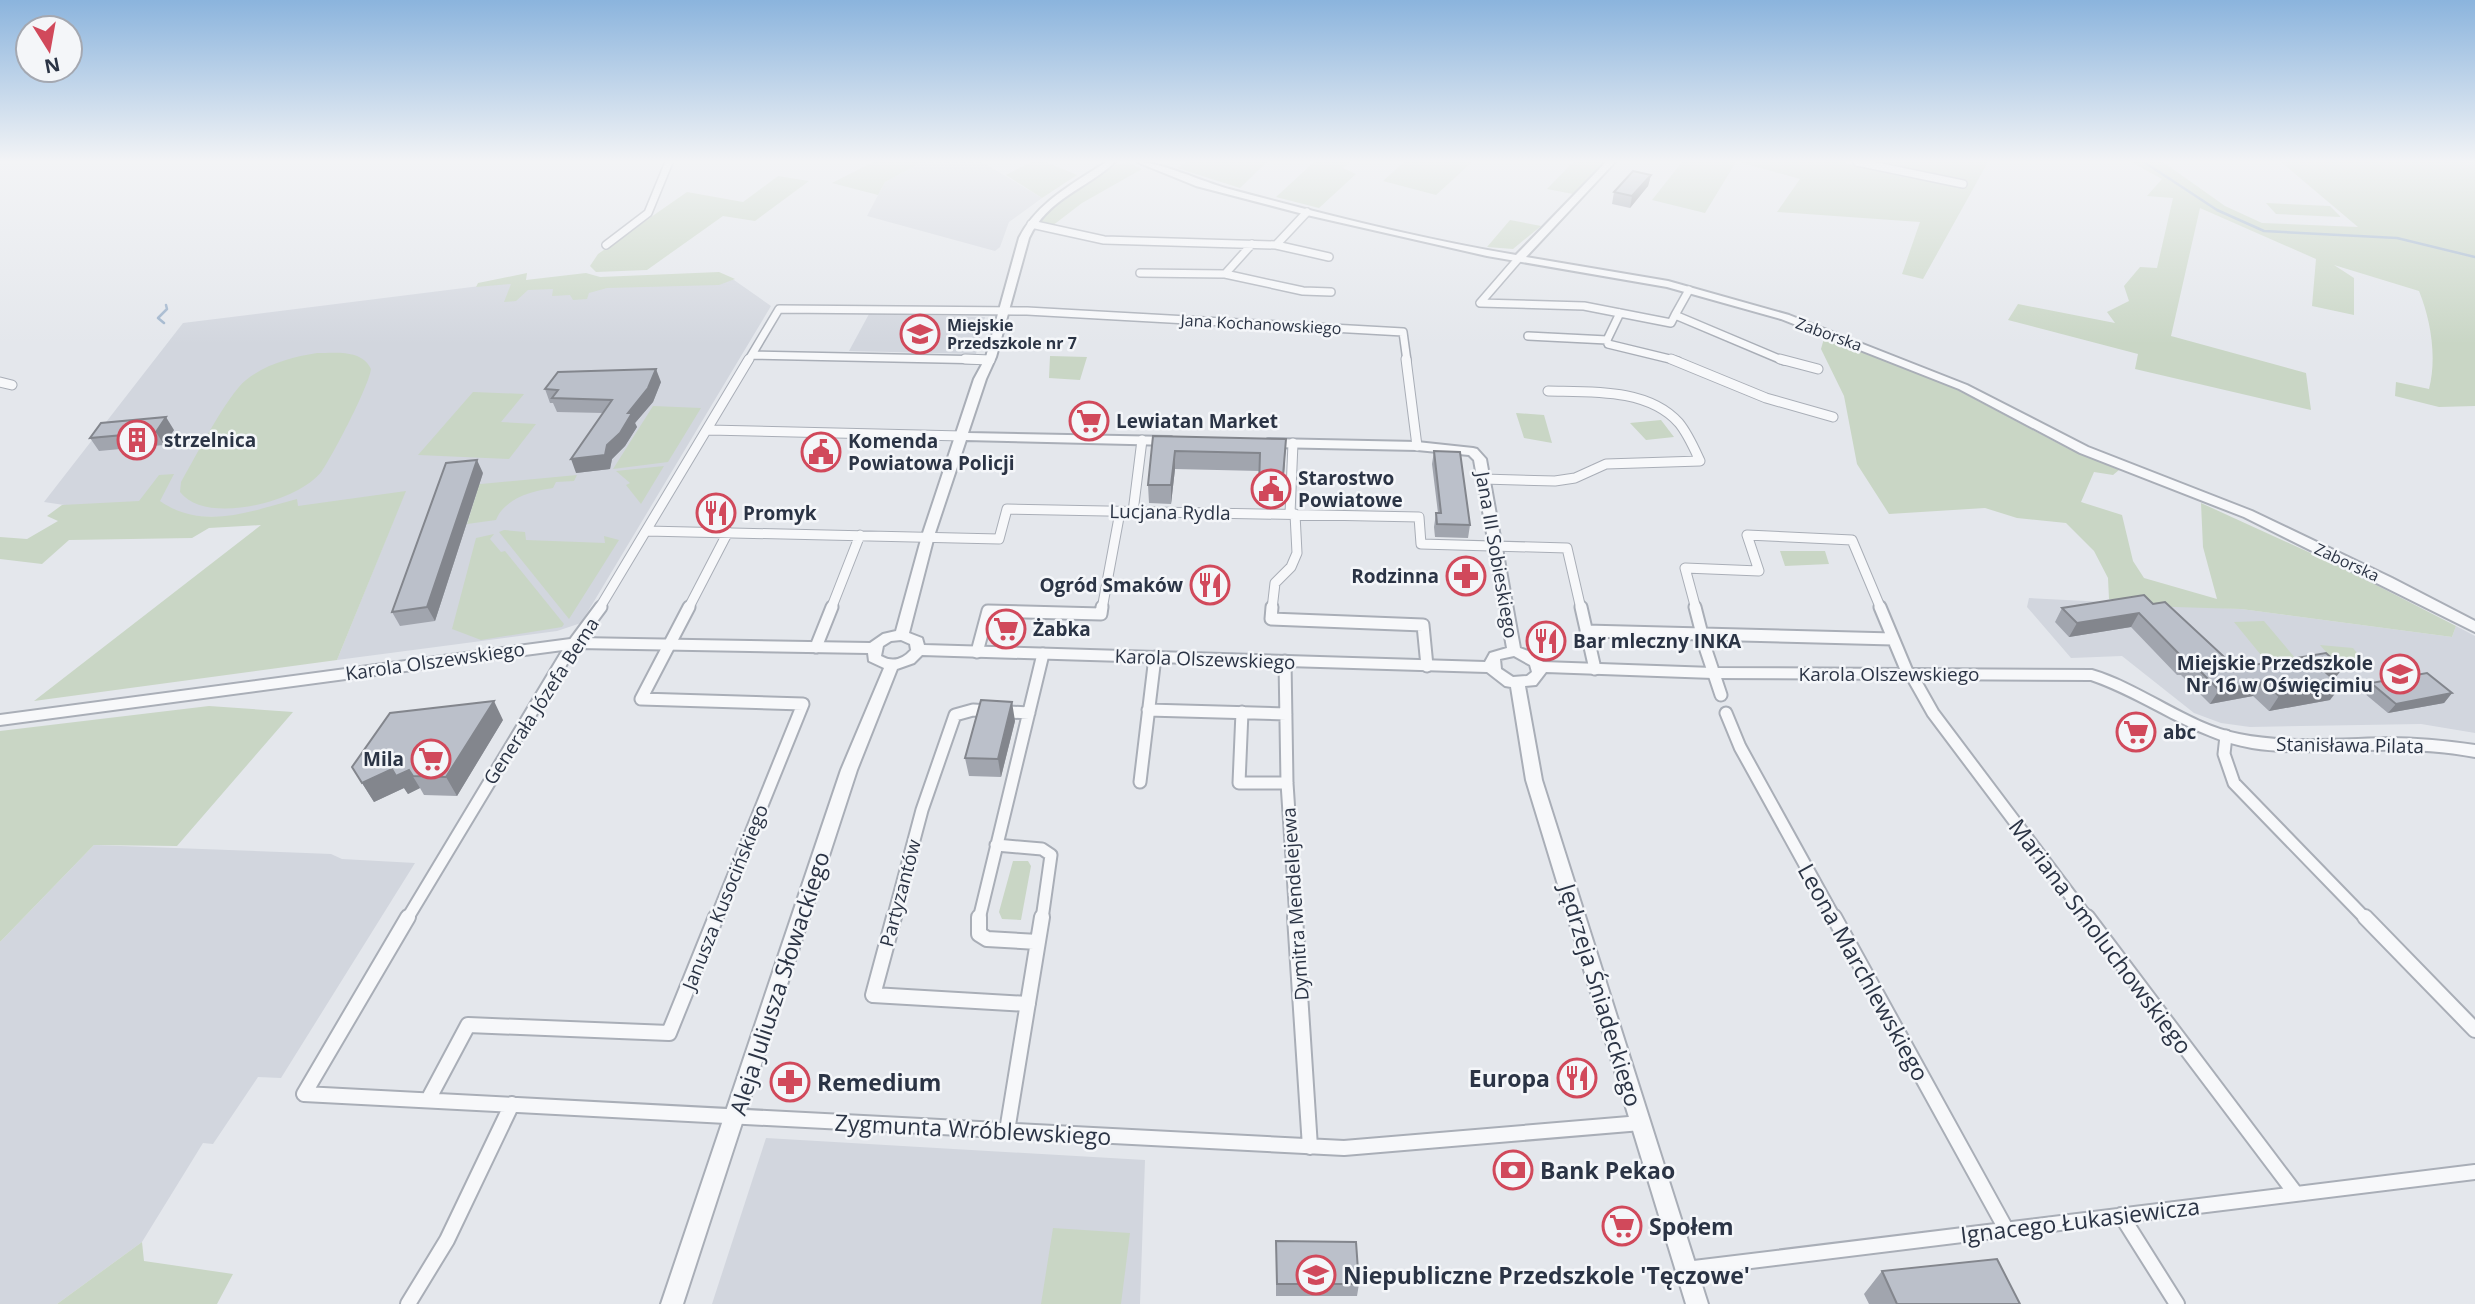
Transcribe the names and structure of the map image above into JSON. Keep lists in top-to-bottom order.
{
  "streets": {
    "street": [
      "Jana Kochanowskiego",
      "Zaborska",
      "Lucjana Rydla",
      "Jana III Sobieskiego",
      "Karola Olszewskiego",
      "Generała Józefa Bema",
      "Stanisława Pilata",
      "Partyzantów",
      "Janusza Kusocińskiego",
      "Dymitra Mendelejewa",
      "Mariana Smoluchowskiego",
      "Leona Marchlewskiego",
      "Aleja Juliusza Słowackiego",
      "Jędrzeja Śniadeckiego",
      "Zygmunta Wróblewskiego",
      "Ignacego Łukasiewicza"
    ]
  },
  "crossings": [
    ["Jana Kochanowskiego", "Jana III Sobieskiego"],
    ["Jana Kochanowskiego", "Generała Józefa Bema"],
    ["Lucjana Rydla", "Jana III Sobieskiego"],
    ["Jana III Sobieskiego", "Karola Olszewskiego"],
    ["Jana III Sobieskiego", "Jędrzeja Śniadeckiego"],
    ["Karola Olszewskiego", "Generała Józefa Bema"],
    ["Karola Olszewskiego", "Stanisława Pilata"],
    ["Karola Olszewskiego", "Janusza Kusocińskiego"],
    ["Karola Olszewskiego", "Dymitra Mendelejewa"],
    ["Karola Olszewskiego", "Mariana Smoluchowskiego"],
    ["Karola Olszewskiego", "Aleja Juliusza Słowackiego"],
    ["Karola Olszewskiego", "Jędrzeja Śniadeckiego"],
    ["Generała Józefa Bema", "Zygmunta Wróblewskiego"],
    ["Janusza Kusocińskiego", "Zygmunta Wróblewskiego"],
    ["Dymitra Mendelejewa", "Zygmunta Wróblewskiego"],
    ["Mariana Smoluchowskiego", "Ignacego Łukasiewicza"],
    ["Leona Marchlewskiego", "Ignacego Łukasiewicza"],
    ["Aleja Juliusza Słowackiego", "Zygmunta Wróblewskiego"],
    ["Jędrzeja Śniadeckiego", "Zygmunta Wróblewskiego"],
    ["Jędrzeja Śniadeckiego", "Ignacego Łukasiewicza"]
  ],
  "places": {
    "school or university": ["Miejskie Przedszkole nr 7", "Miejskie Przedszkole Nr 16 w Oświęcimiu", "Niepubliczne Przedszkole 'Tęczowe'"],
    "supermarket": [
      "Lewiatan Market",
      "Żabka",
      "abc",
      "Mila",
      "Społem"
    ],
    "building": ["strzelnica"],
    "public building": ["Komenda Powiatowa Policji", "Starostwo Powiatowe"],
    "restaurant": [
      "Promyk",
      "Ogród Smaków",
      "Bar mleczny INKA",
      "Europa"
    ],
    "pharmacy": ["Rodzinna", "Remedium"],
    "bank": ["Bank Pekao"]
  },
  "north": "bottom"
}
